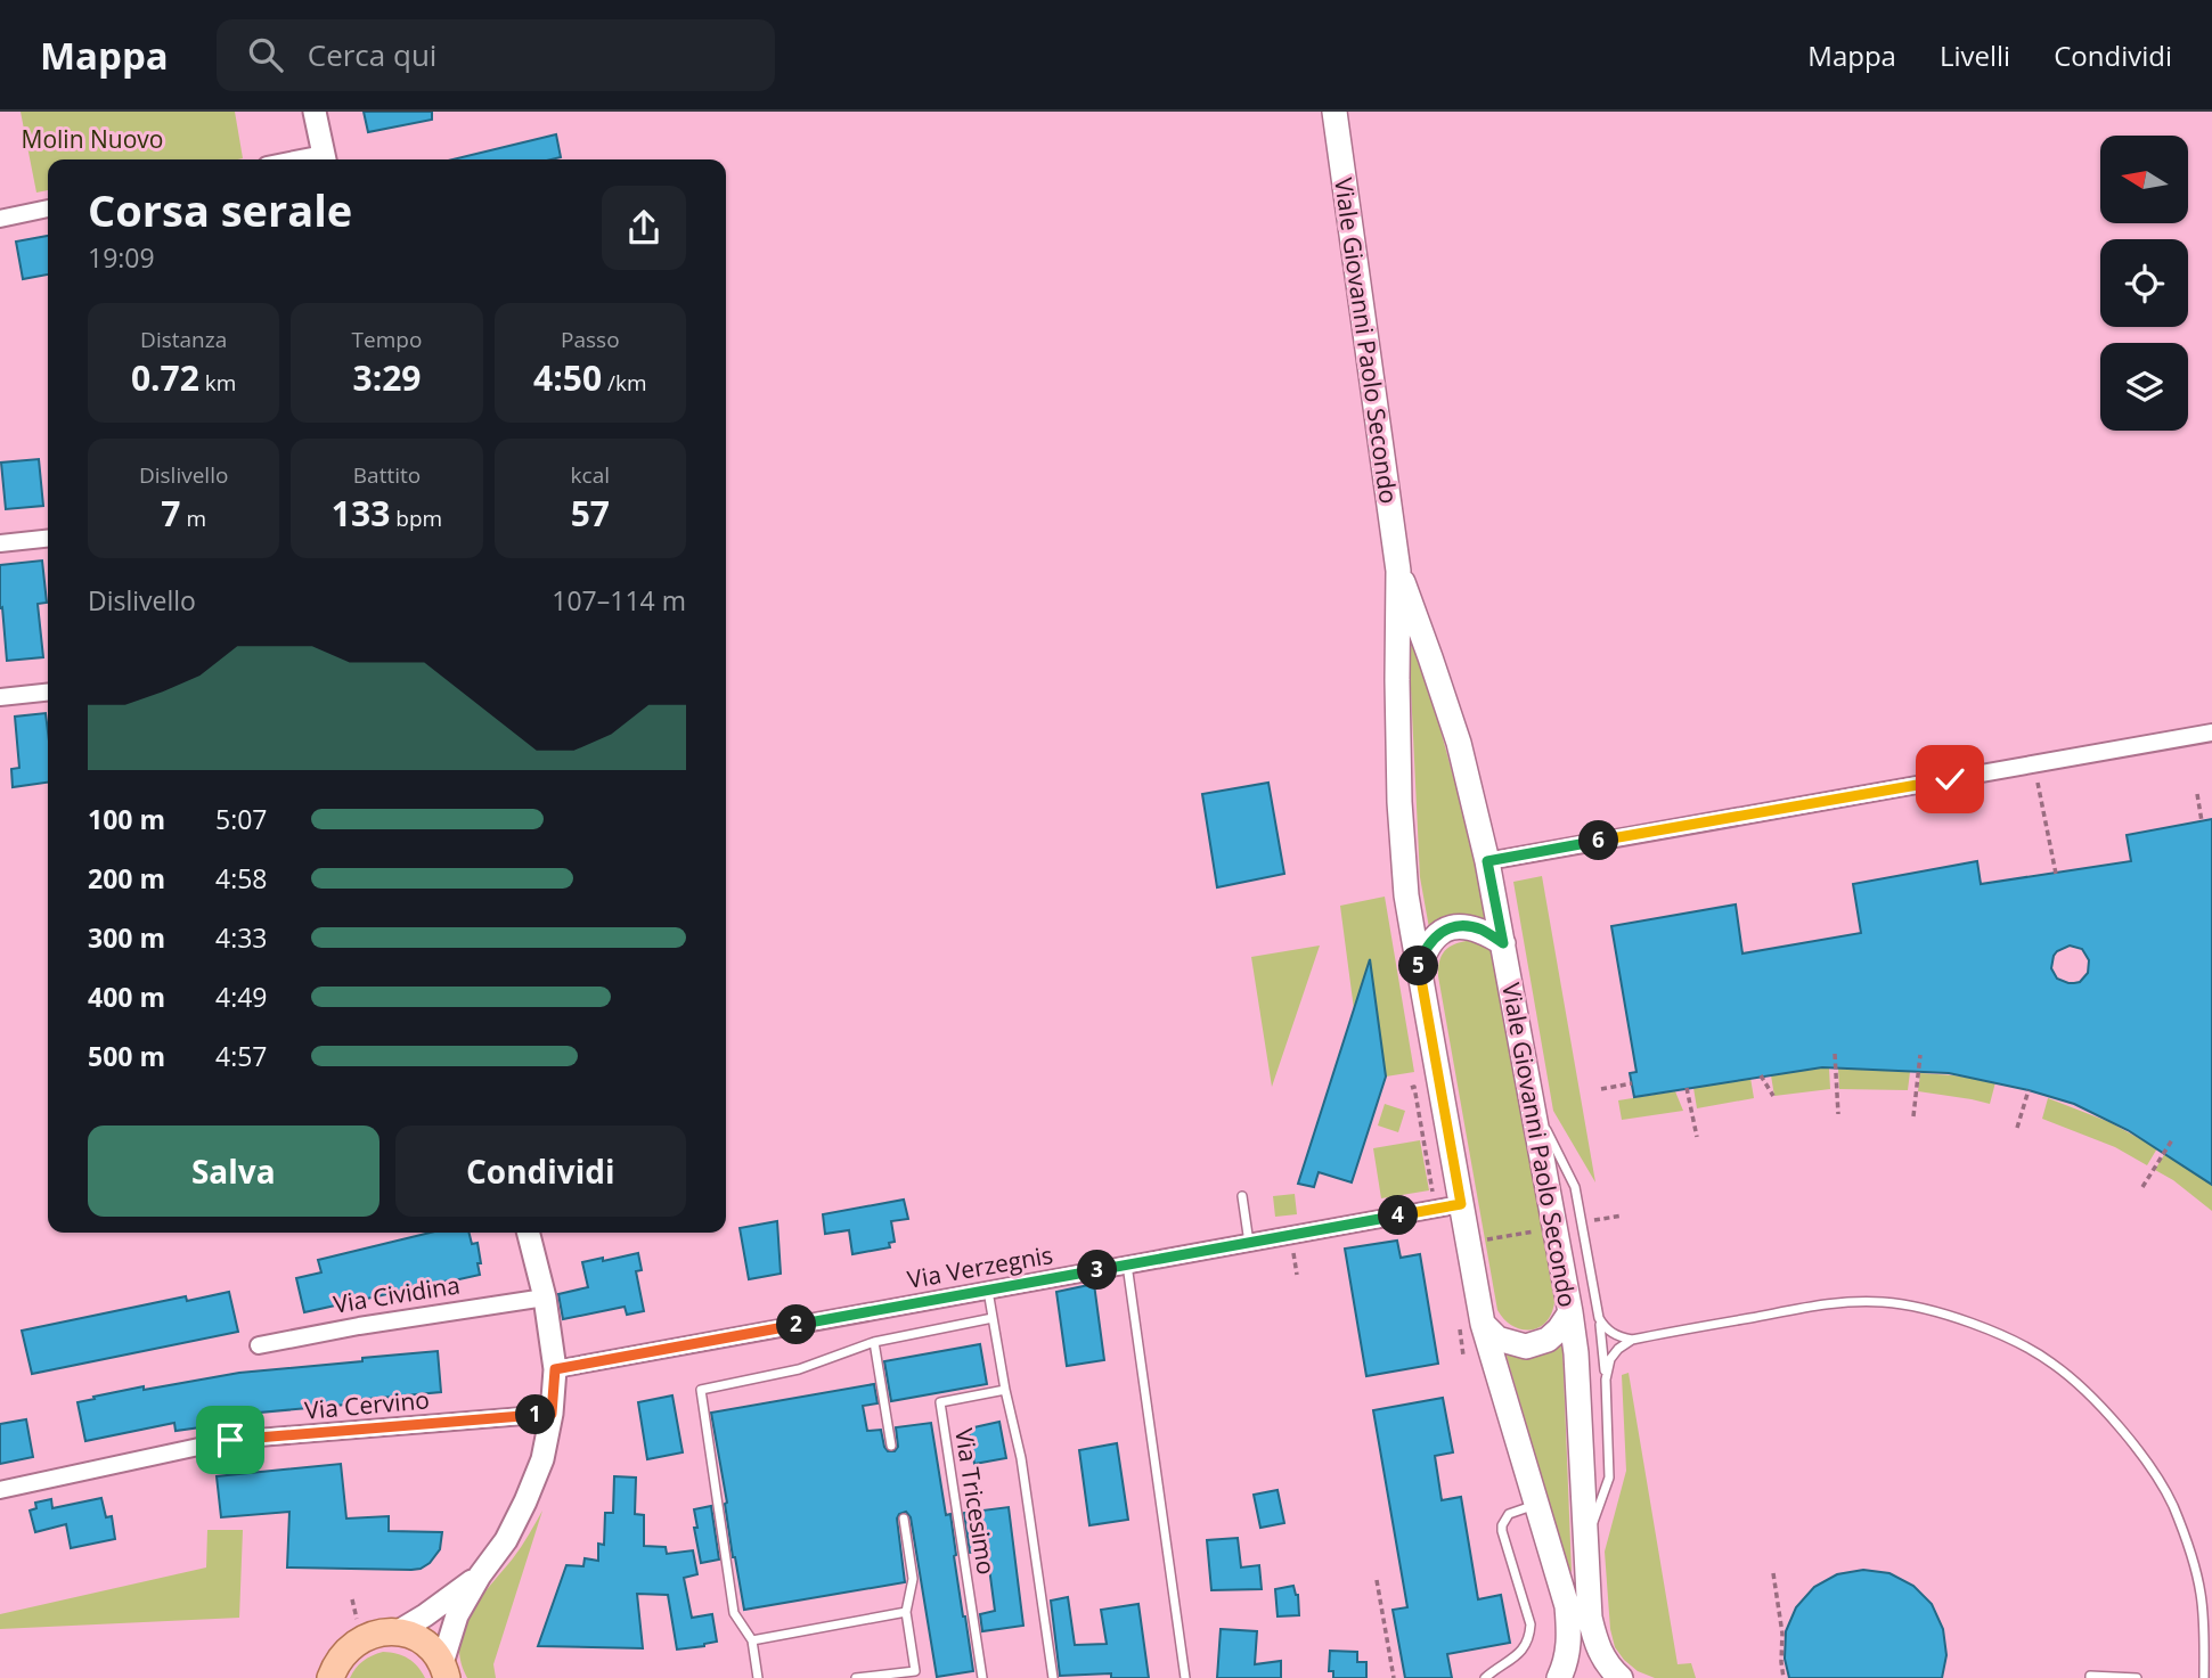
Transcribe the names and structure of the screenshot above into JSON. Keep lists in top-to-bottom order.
{
  "streets": {
    "main road": ["Viale Giovanni Paolo Secondo"],
    "street": ["Via Verzegnis", "Via Cividina", "Via Cervino"],
    "lane": ["Via Tricesimo"]
  },
  "crossings": [
    ["Viale Giovanni Paolo Secondo", "Via Verzegnis"]
  ],
  "parks": ["Molin Nuovo"],
  "north": "left",
  "page": {
    "header": "Mappa",
    "search": "Cerca qui",
    "nav": ["Mappa", "Livelli", "Condividi"],
    "heading": ["Corsa serale", "19:09"],
    "stats": [
      ["Distanza", "0.72 km"],
      ["Tempo", "3:29"],
      ["Passo", "4:50 /km"],
      ["Dislivello", "7 m"],
      ["Battito", "133 bpm"],
      ["kcal", "57"]
    ],
    "chart": ["Dislivello", "107–114 m"],
    "list": [
      {
        "name": "100 m",
        "note": "5:07"
      },
      {
        "name": "200 m",
        "note": "4:58"
      },
      {
        "name": "300 m",
        "note": "4:33"
      },
      {
        "name": "400 m",
        "note": "4:49"
      },
      {
        "name": "500 m",
        "note": "4:57"
      }
    ],
    "pins": [
      "6",
      "5",
      "4",
      "3",
      "2",
      "1"
    ],
    "buttons": ["Salva", "Condividi"]
  }
}
